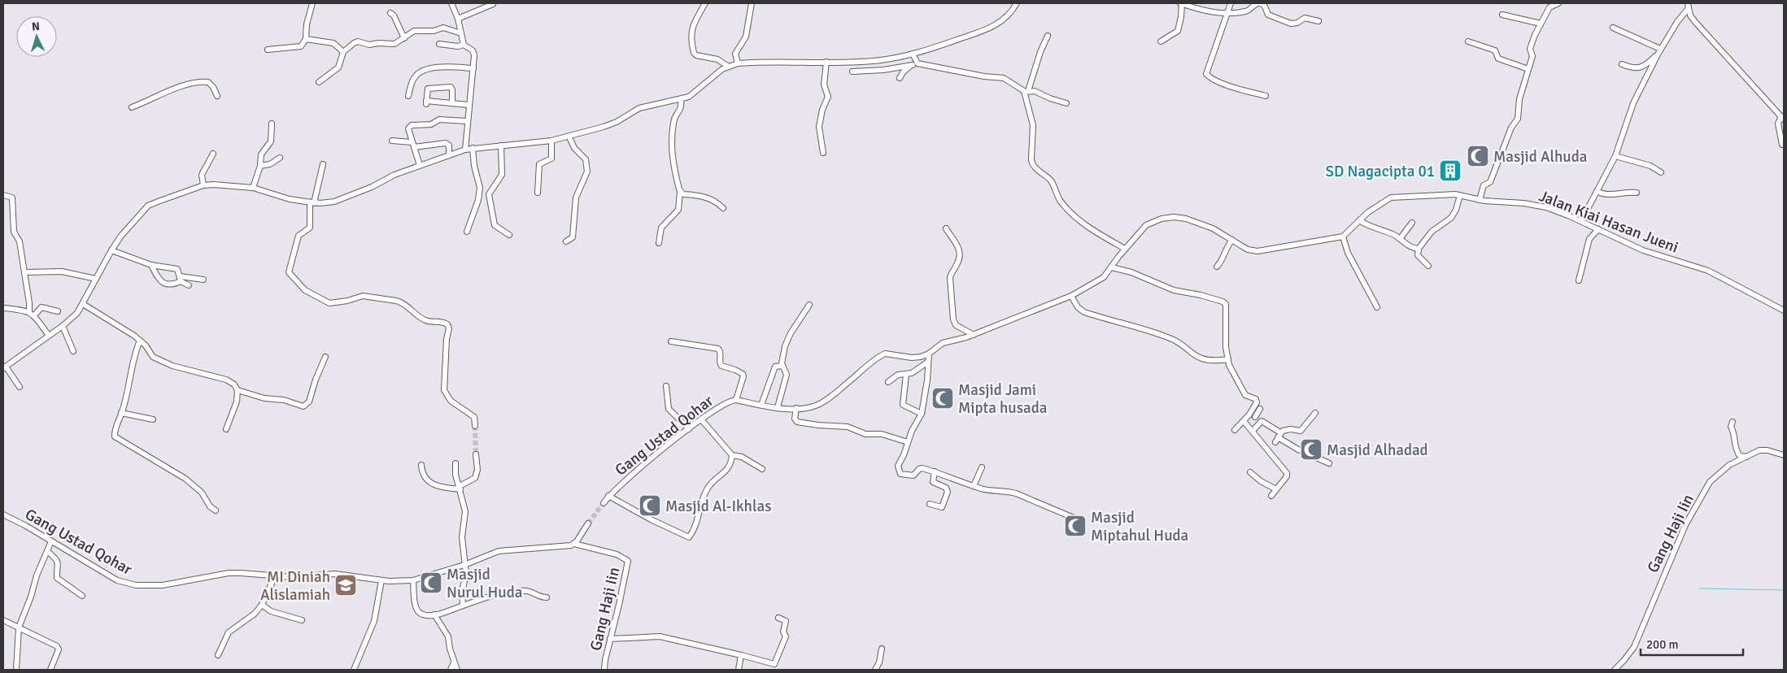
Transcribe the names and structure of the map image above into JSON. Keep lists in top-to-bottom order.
{
  "streets": {
    "street": ["Jalan Kiai Hasan Jueni", "Gang Ustad Qohar", "Gang Haji Iin"]
  },
  "crossings": [
    ["Gang Ustad Qohar", "Gang Haji Iin"]
  ],
  "places": {
    "mosque": [
      "Masjid Alhuda",
      "Masjid Jami Mipta husada",
      "Masjid Alhadad",
      "Masjid Al-Ikhlas",
      "Masjid Miptahul Huda",
      "Masjid Nurul Huda"
    ],
    "building": ["SD Nagacipta 01"],
    "school or university": ["MI Diniah Alislamiah"]
  },
  "scale_bar": "200 m",
  "north": "top"
}
